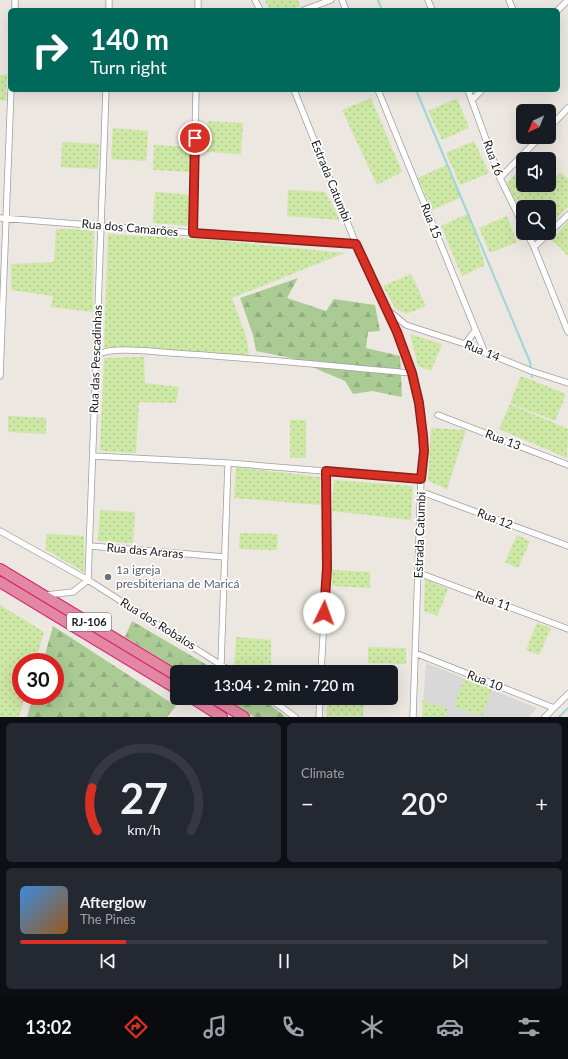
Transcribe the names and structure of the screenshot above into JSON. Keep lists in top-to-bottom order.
{
  "streets": {
    "highway": ["RJ-106"],
    "street": [
      "Rua 16",
      "Estrada Catumbi",
      "Rua 15",
      "Rua dos Camarões",
      "Rua 14",
      "Rua das Pescadinhas",
      "Rua 13",
      "Rua 12",
      "Rua das Araras",
      "Rua 11",
      "Rua dos Robalos",
      "Rua 10"
    ]
  },
  "crossings": [
    ["Estrada Catumbi", "Rua dos Camarões"],
    ["Estrada Catumbi", "Rua 14"],
    ["Estrada Catumbi", "Rua 12"],
    ["Estrada Catumbi", "Rua 11"],
    ["Estrada Catumbi", "Rua 10"],
    ["Rua 15", "Rua 14"],
    ["Rua dos Camarões", "Rua das Pescadinhas"],
    ["Rua das Pescadinhas", "Rua das Araras"],
    ["Rua das Pescadinhas", "Rua dos Robalos"]
  ],
  "places": ["1a igreja presbiteriana de Maricá"],
  "north": "bottom left",
  "page": {
    "turn": ["140 m", "Turn right"],
    "limit": "30",
    "trip": "13:04 · 2 min · 720 m",
    "tile": "Climate",
    "heat": ["−", "20°", "+"],
    "song": ["Afterglow", "The Pines"],
    "tabs": "13:02",
    "gauge": ["27", "km/h"]
  }
}
